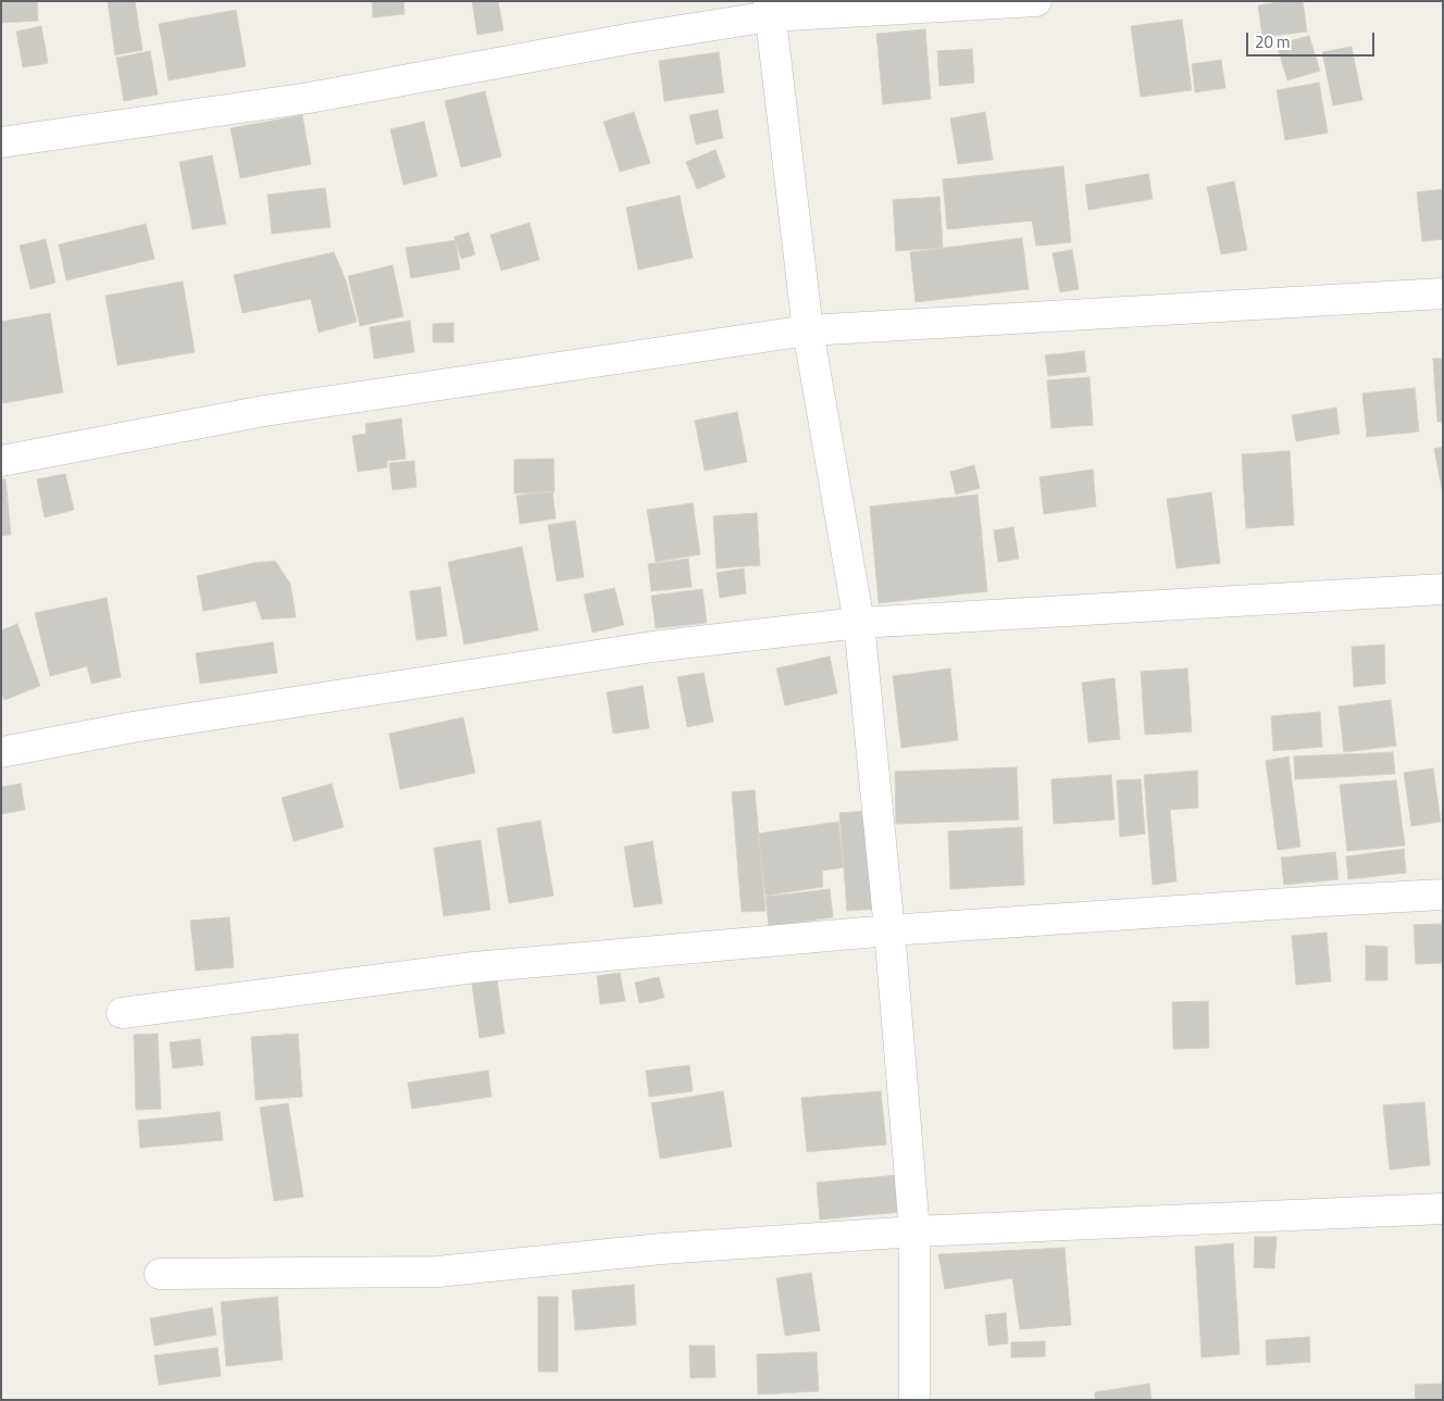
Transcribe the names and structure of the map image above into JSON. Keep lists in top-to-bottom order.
{
  "scale_bar": "20 m"
}
